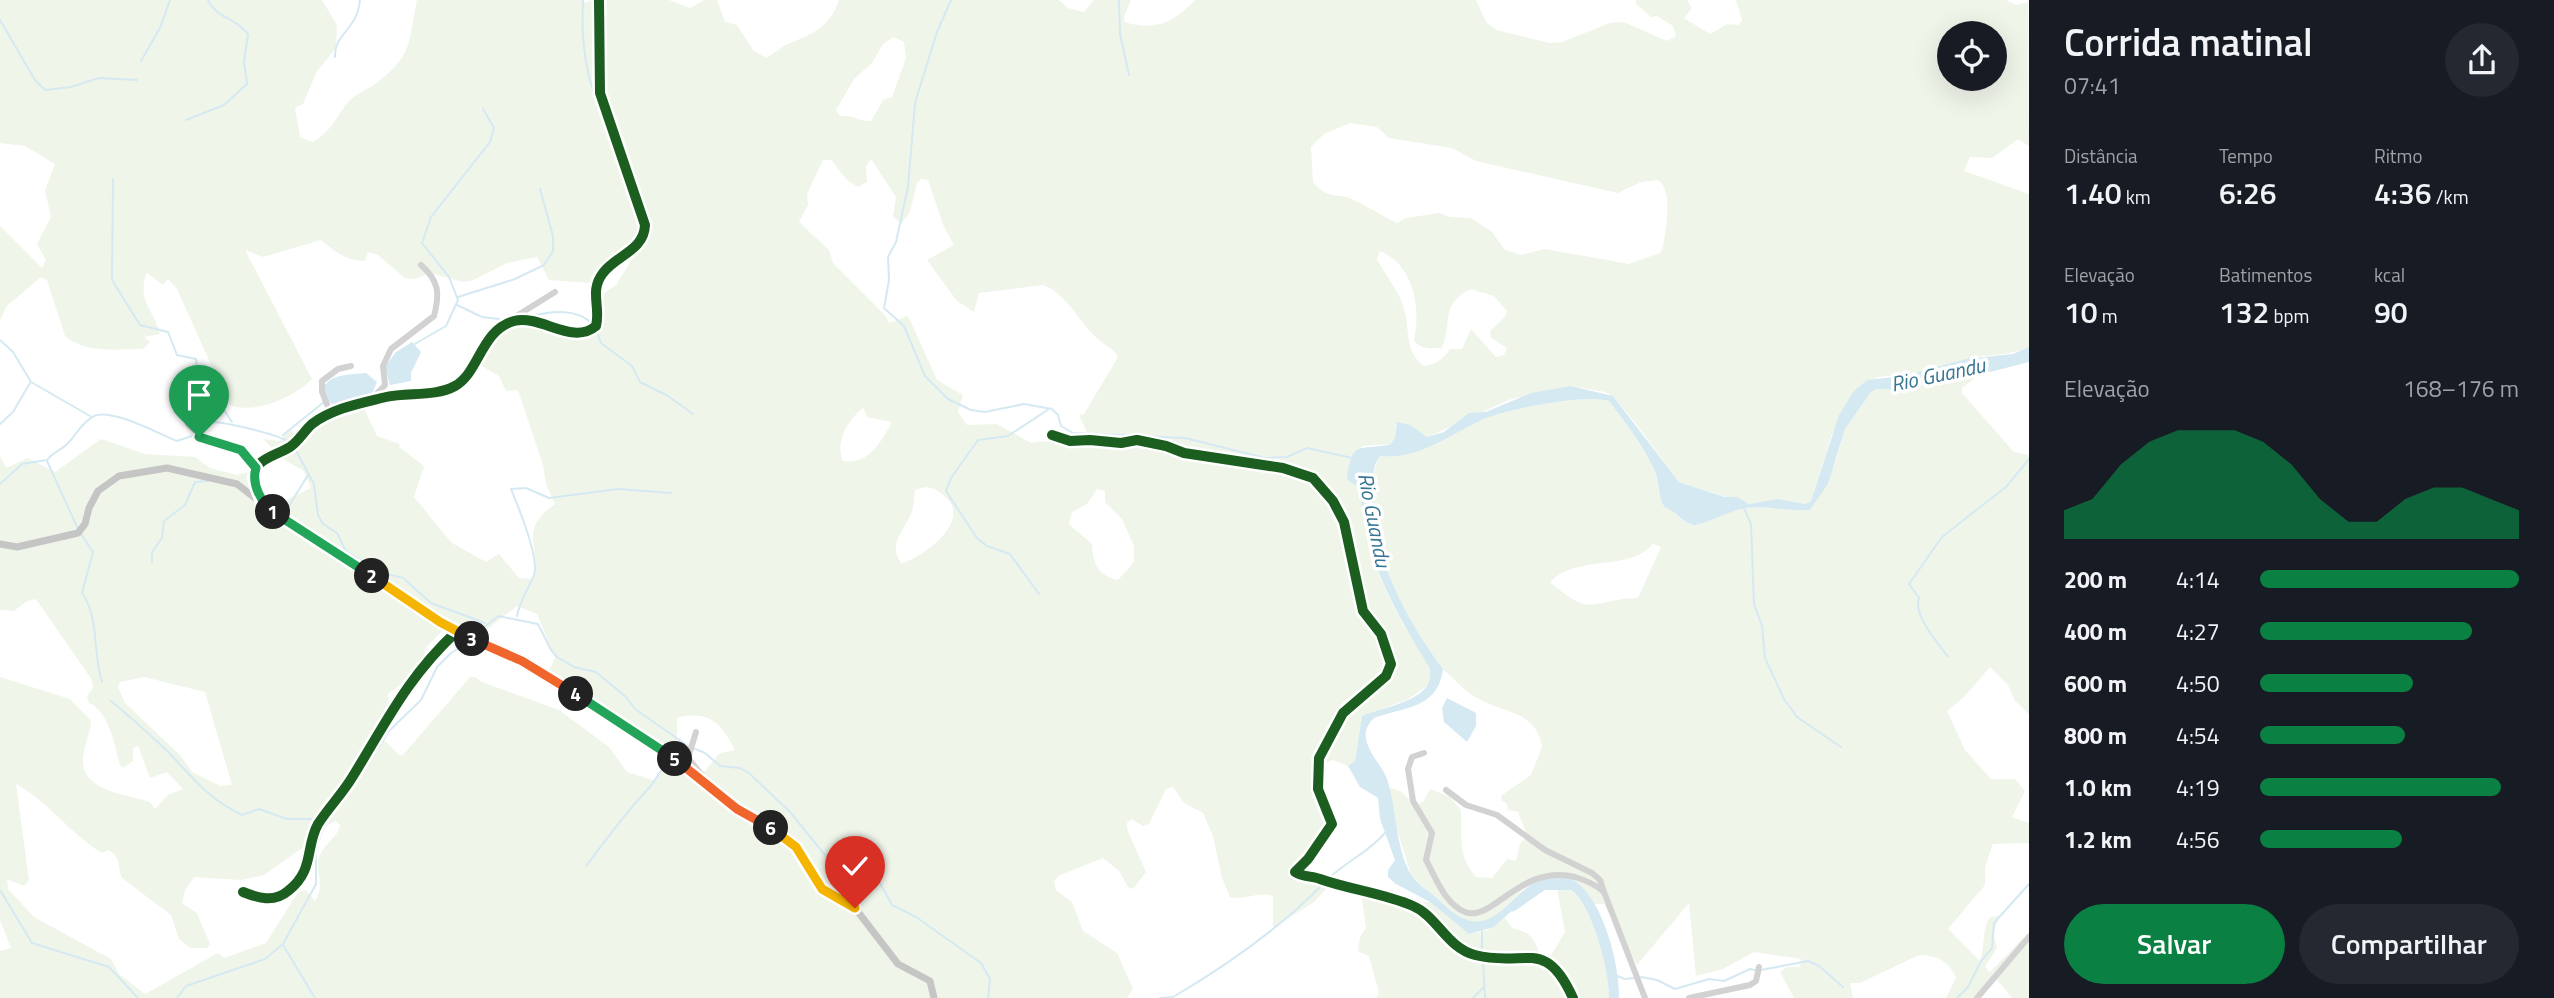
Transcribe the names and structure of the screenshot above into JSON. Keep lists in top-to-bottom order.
{
  "water": ["Rio Guandu"],
  "page": {
    "heading": ["Corrida matinal", "07:41"],
    "stats": [
      ["Distância", "1.40 km"],
      ["Tempo", "6:26"],
      ["Ritmo", "4:36 /km"],
      ["Elevação", "10 m"],
      ["Batimentos", "132 bpm"],
      ["kcal", "90"]
    ],
    "chart": ["Elevação", "168–176 m"],
    "pins": [
      "1",
      "2",
      "3",
      "4",
      "5",
      "6"
    ],
    "list": [
      {
        "name": "200 m",
        "note": "4:14"
      },
      {
        "name": "400 m",
        "note": "4:27"
      },
      {
        "name": "600 m",
        "note": "4:50"
      },
      {
        "name": "800 m",
        "note": "4:54"
      },
      {
        "name": "1.0 km",
        "note": "4:19"
      },
      {
        "name": "1.2 km",
        "note": "4:56"
      }
    ],
    "buttons": ["Salvar", "Compartilhar"]
  }
}
